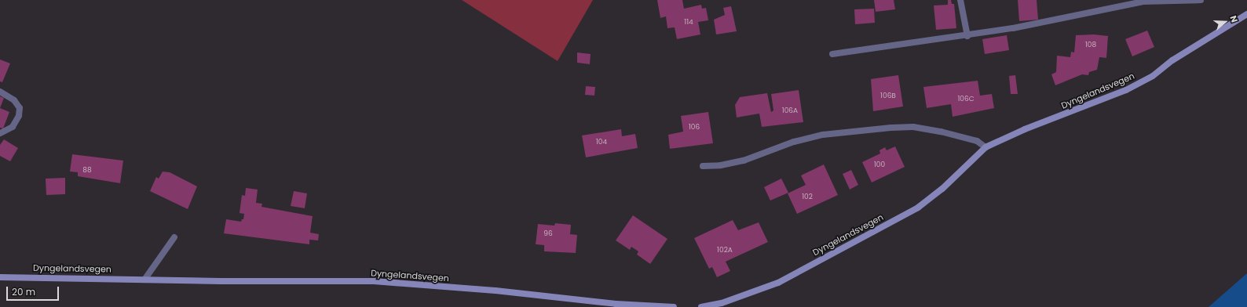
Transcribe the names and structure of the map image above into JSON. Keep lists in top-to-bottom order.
{
  "streets": {
    "street": ["Dyngelandsvegen"]
  },
  "house_numbers": [
    "114",
    "108",
    "106B",
    "106C",
    "106A",
    "106",
    "104",
    "100",
    "88",
    "102",
    "96",
    "102A"
  ],
  "scale_bar": "20 m",
  "north": "right"
}
